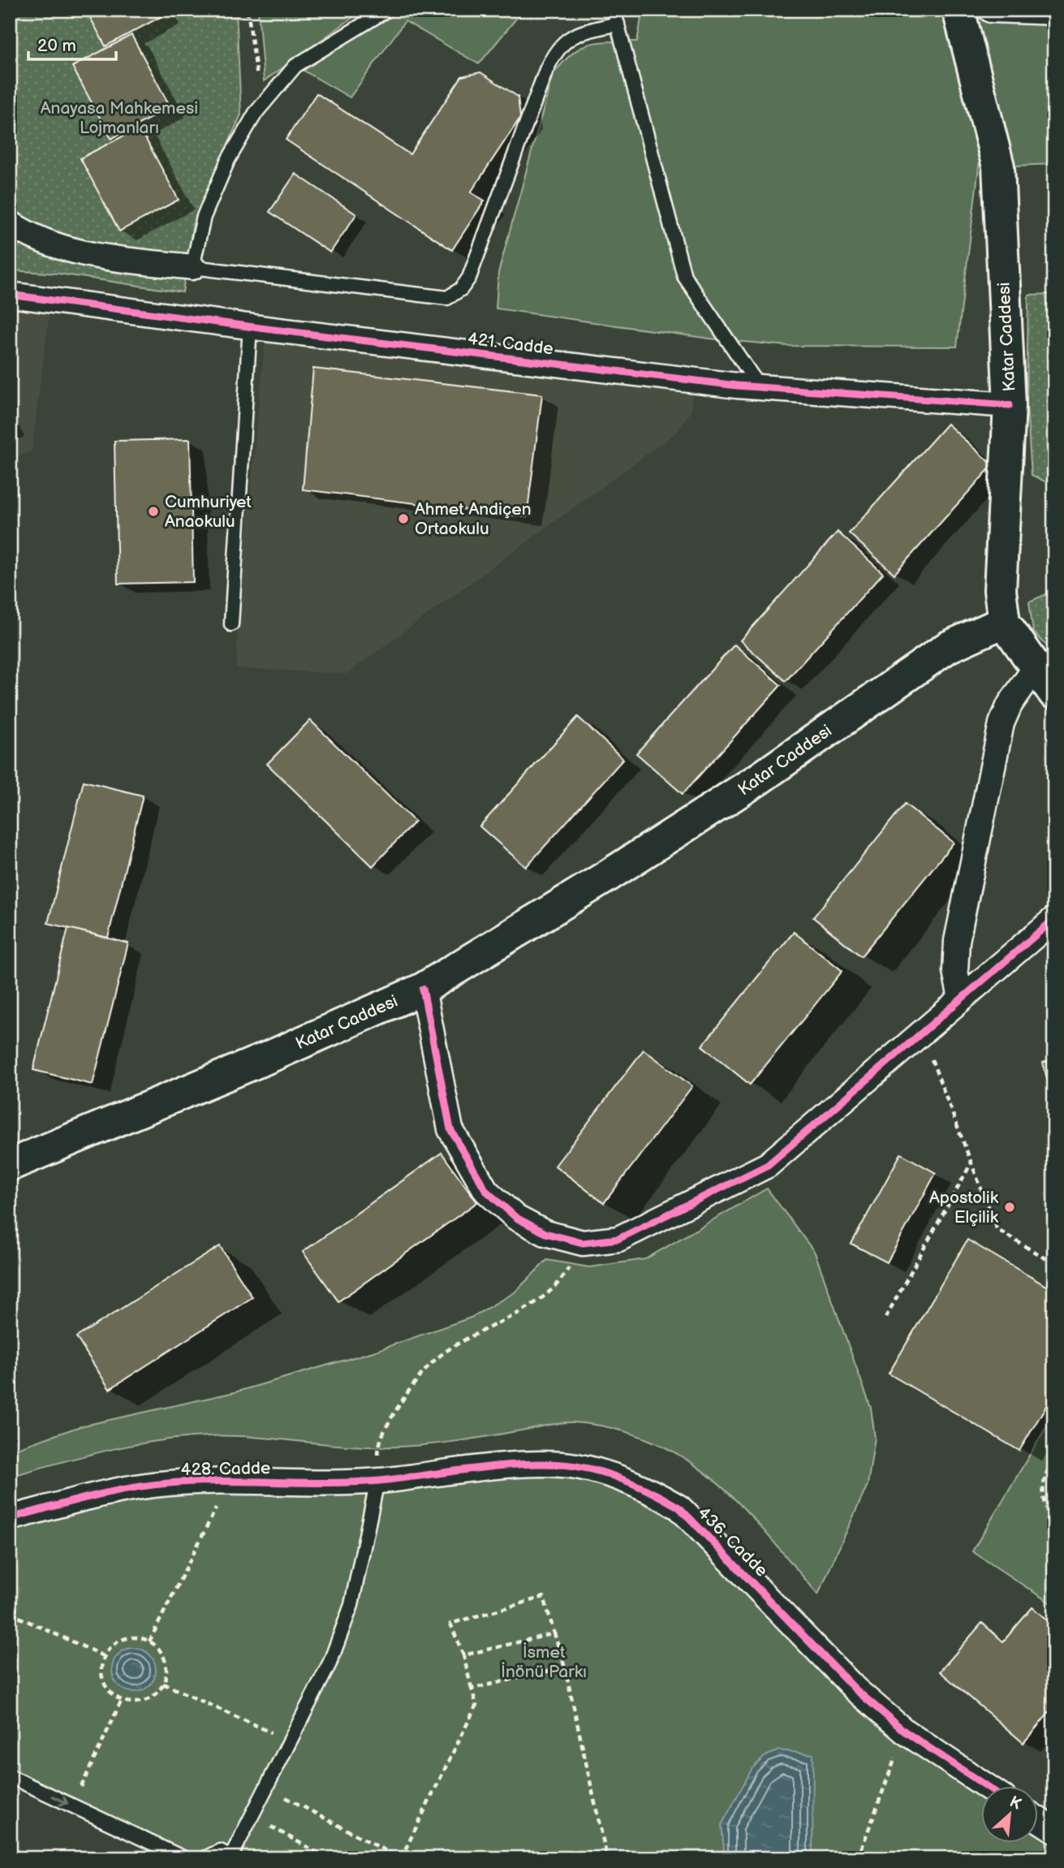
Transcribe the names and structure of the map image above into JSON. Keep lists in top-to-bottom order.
{
  "streets": {
    "main road": ["Katar Caddesi"],
    "street": ["421. Cadde", "428. Cadde", "436. Cadde"]
  },
  "crossings": [
    ["Katar Caddesi", "421. Cadde"],
    ["428. Cadde", "436. Cadde"]
  ],
  "parks": ["Anayasa Mahkemesi Lojmanları", "İsmet İnönü Parkı"],
  "places": ["Cumhuriyet Anaokulu", "Ahmet Andiçen Ortaokulu", "Apostolik Elçilik"],
  "scale_bar": "20 m",
  "north": "top right"
}
